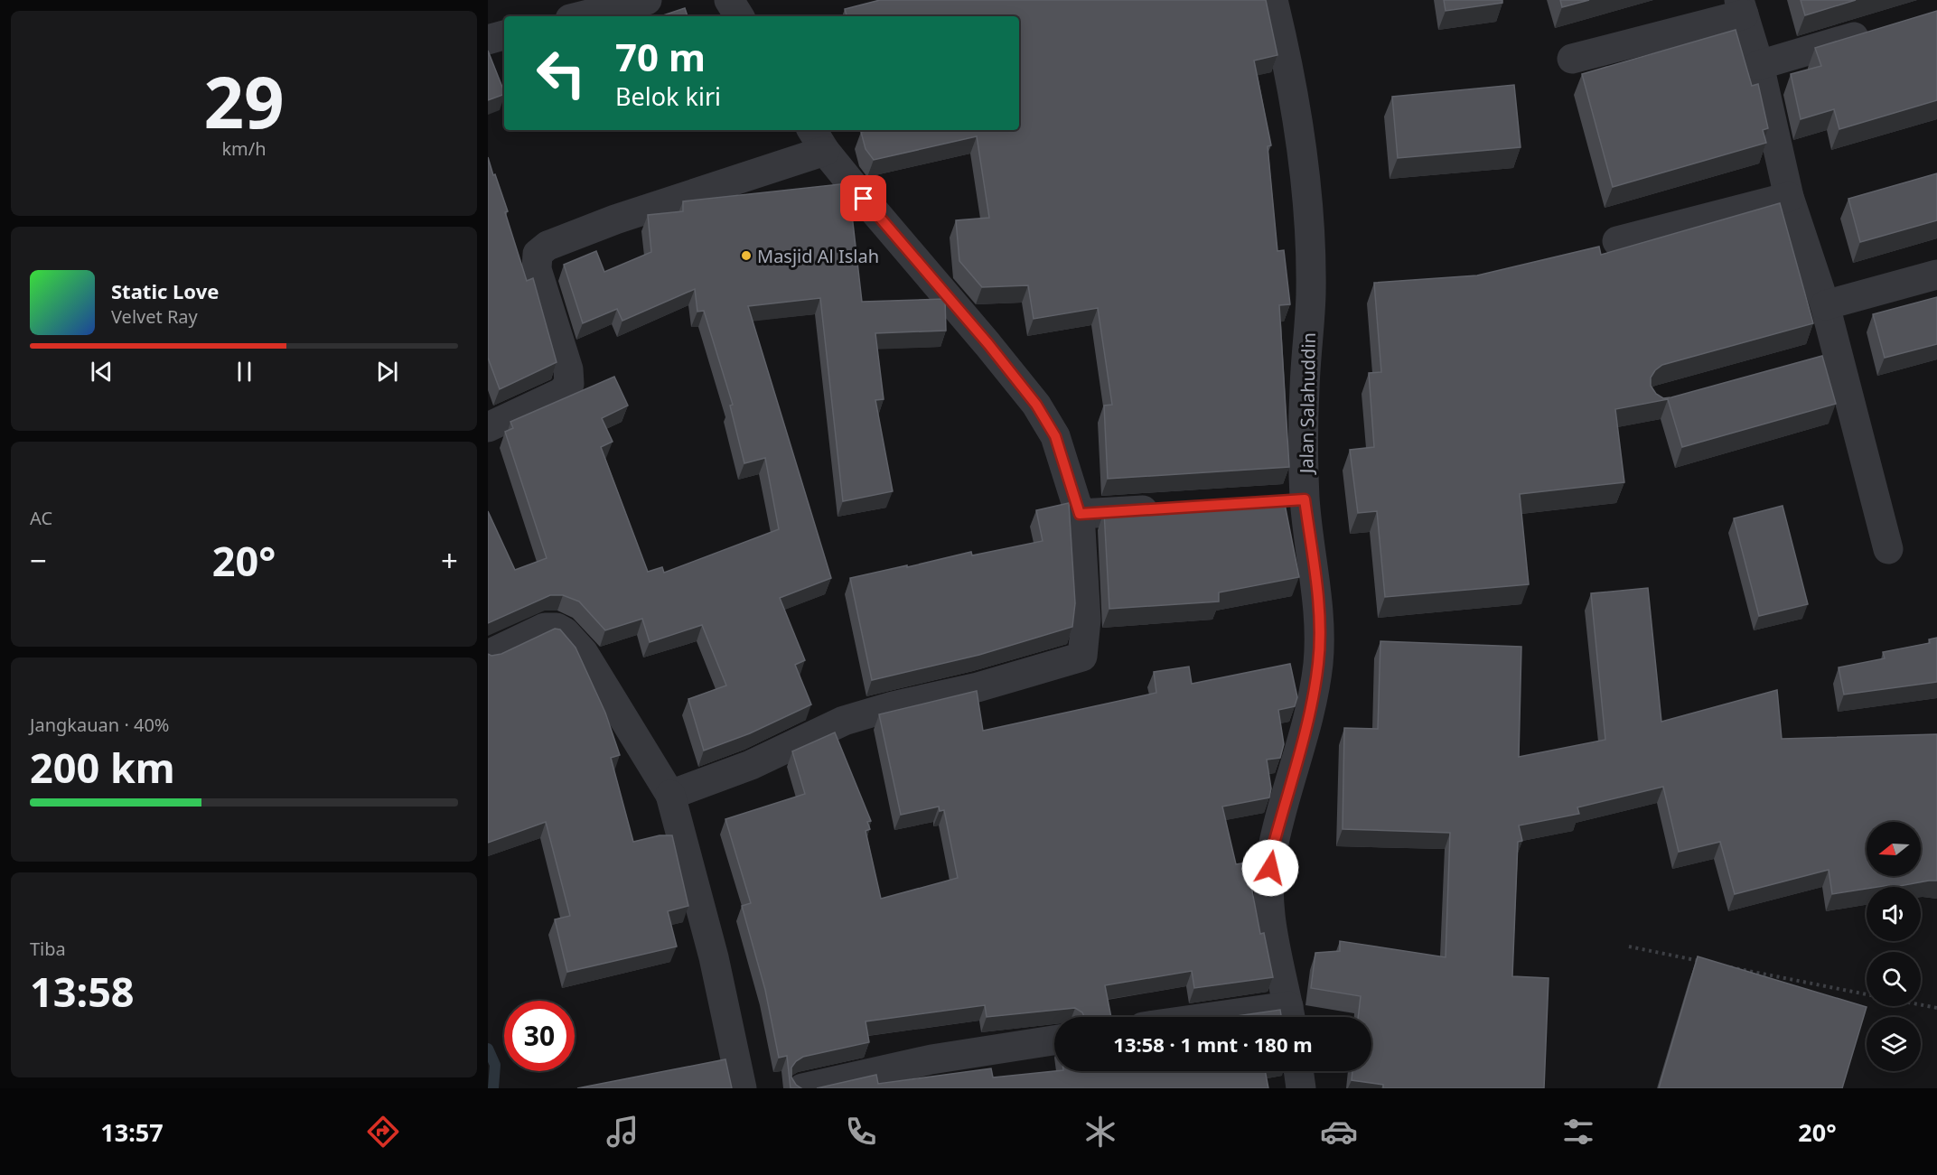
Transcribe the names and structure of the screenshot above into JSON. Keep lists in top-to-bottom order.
{
  "streets": {
    "street": ["Jalan Salahuddin"]
  },
  "places": ["Masjid Al Islah"],
  "north": "left",
  "page": {
    "tile": [
      ["29", "km/h"],
      "AC",
      ["Jangkauan · 40%", "200 km"],
      ["Tiba", "13:58"]
    ],
    "turn": ["70 m", "Belok kiri"],
    "song": ["Static Love", "Velvet Ray"],
    "heat": ["−", "20°", "+"],
    "limit": "30",
    "trip": "13:58 · 1 mnt · 180 m",
    "tabs": ["13:57", "20°"]
  }
}
